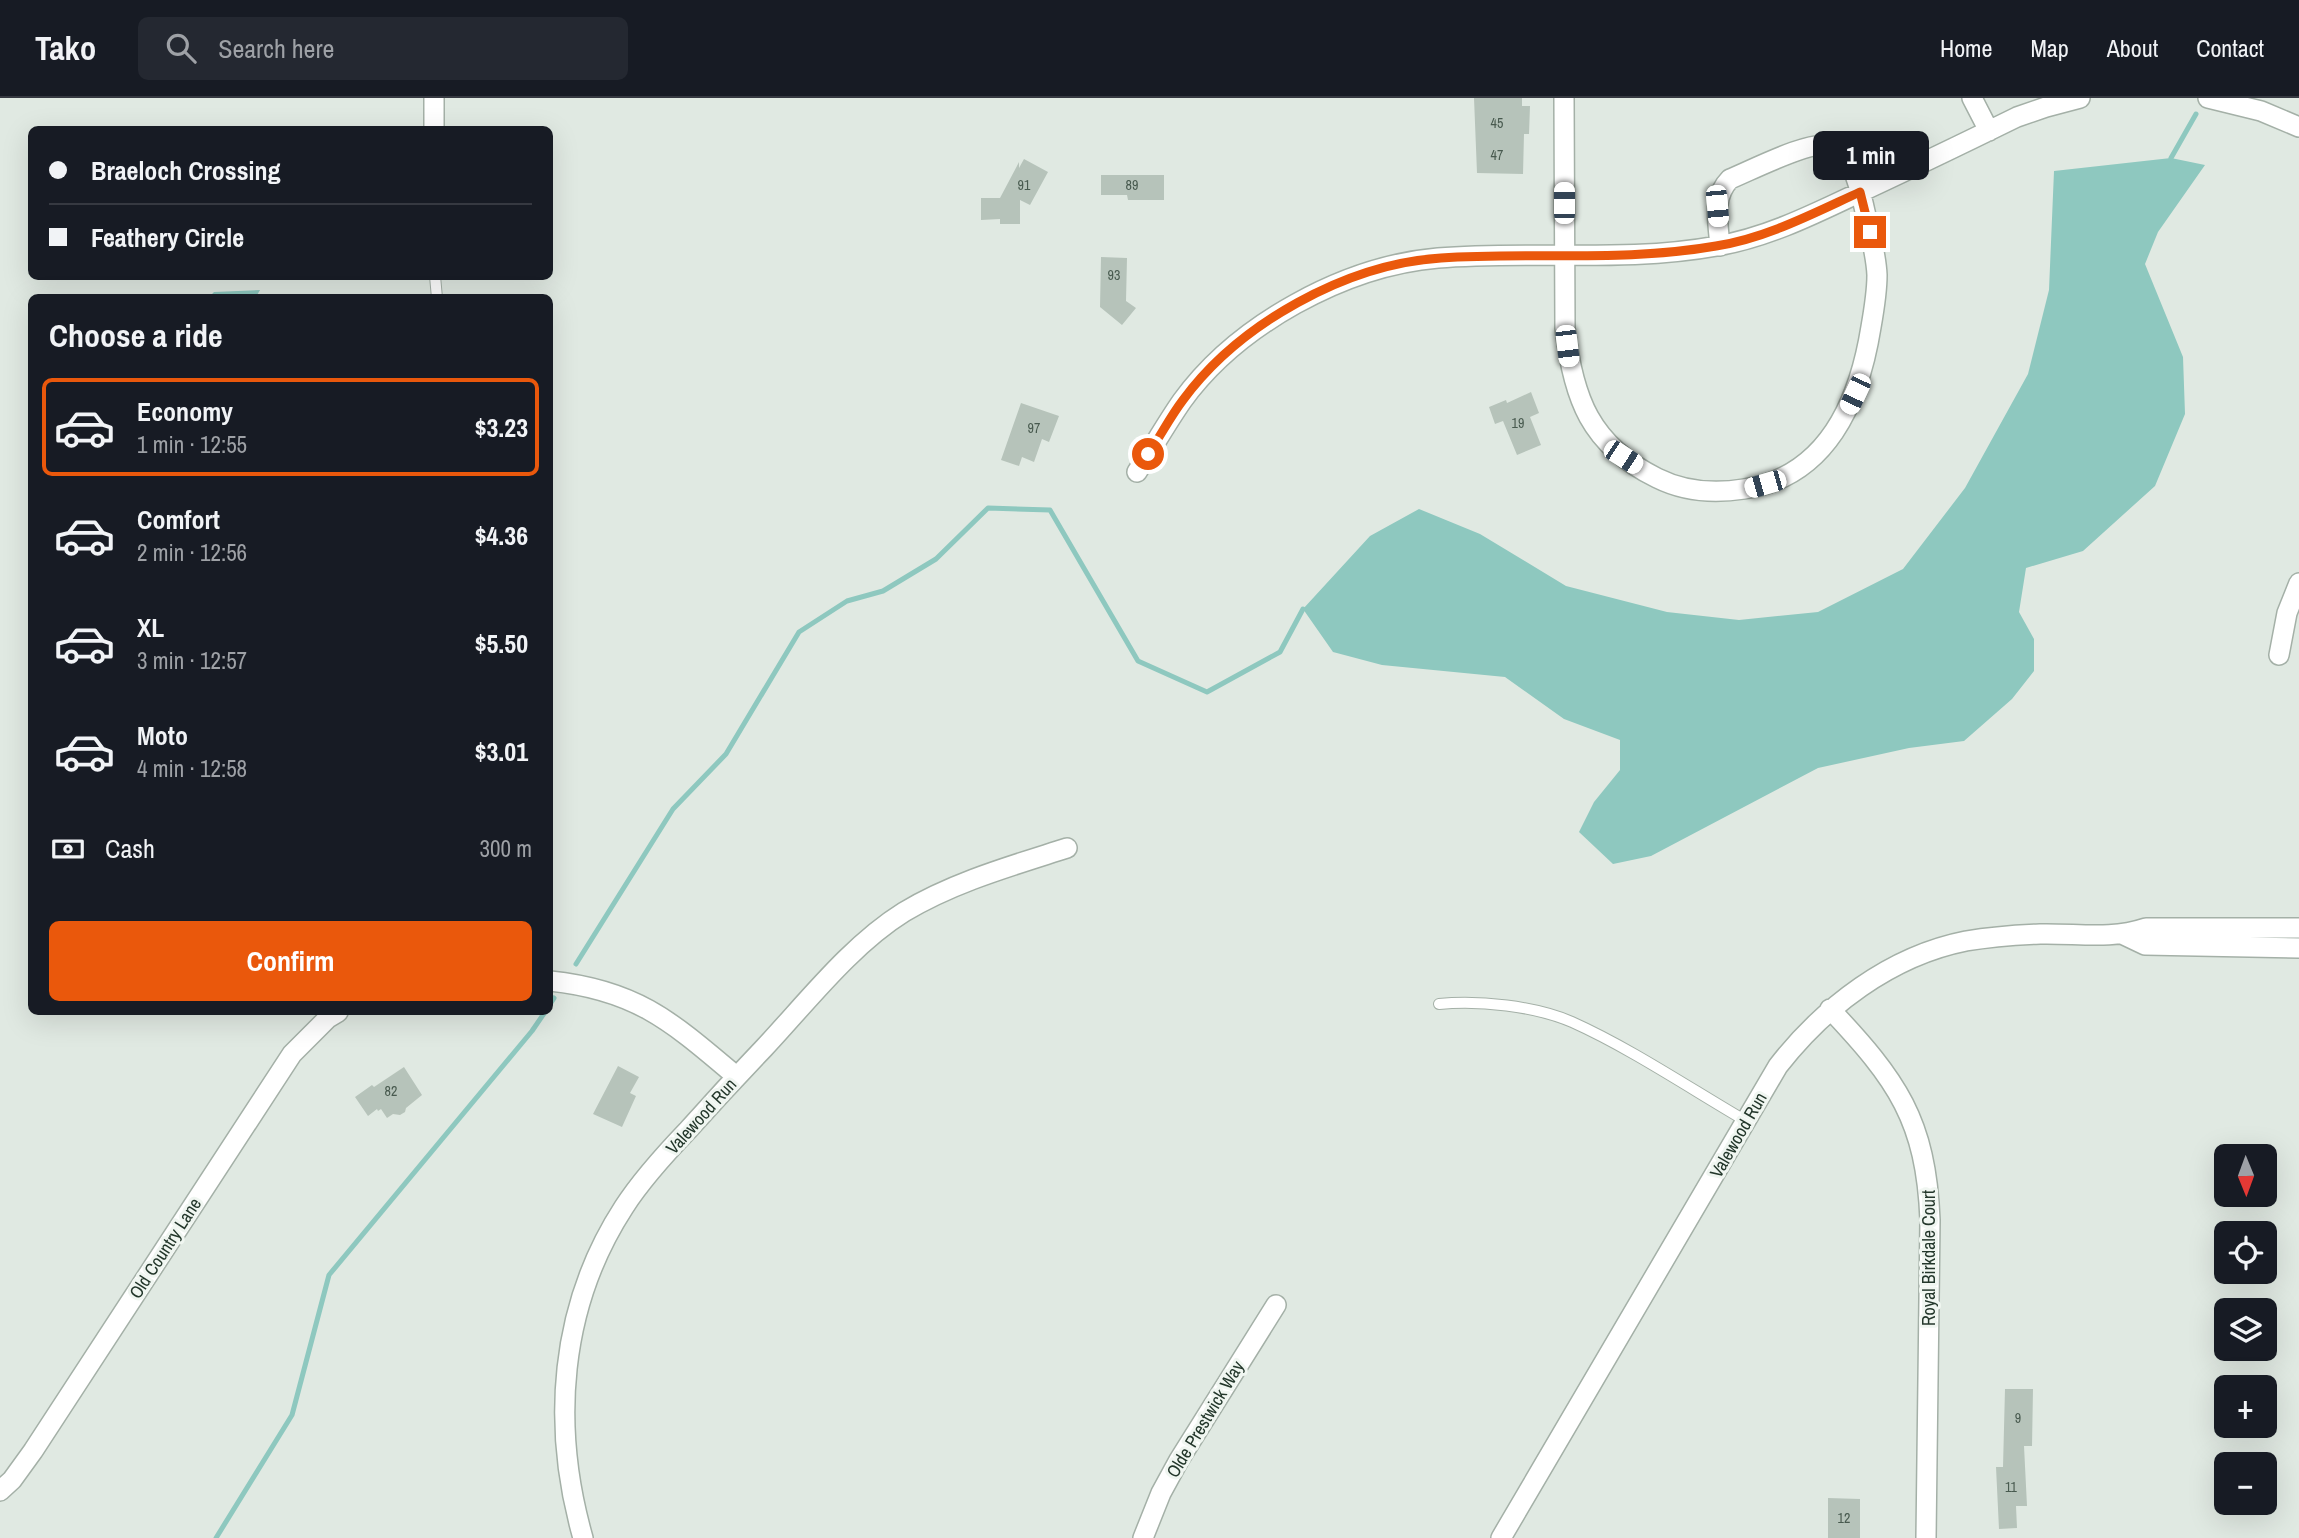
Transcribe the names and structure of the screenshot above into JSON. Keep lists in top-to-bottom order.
{
  "streets": {
    "street": [
      "Valewood Run",
      "Old Country Lane",
      "Royal Birkdale Court",
      "Olde Prestwick Way"
    ]
  },
  "crossings": [
    ["Valewood Run", "Royal Birkdale Court"]
  ],
  "house_numbers": [
    "45",
    "47",
    "91",
    "89",
    "93",
    "19",
    "97",
    "82",
    "9",
    "11",
    "12"
  ],
  "north": "bottom",
  "page": {
    "header": "Tako",
    "search": "Search here",
    "nav": [
      "Home",
      "Map",
      "About",
      "Contact"
    ],
    "banner": ["Braeloch Crossing", "Feathery Circle"],
    "bubble": "1 min",
    "heading": "Choose a ride",
    "list": [
      {
        "name": "Economy",
        "note": "1 min · 12:55",
        "value": "$3.23"
      },
      {
        "name": "Comfort",
        "note": "2 min · 12:56",
        "value": "$4.36"
      },
      {
        "name": "XL",
        "note": "3 min · 12:57",
        "value": "$5.50"
      },
      {
        "name": "Moto",
        "note": "4 min · 12:58",
        "value": "$3.01"
      }
    ],
    "pay": ["Cash", "300 m"],
    "buttons": "Confirm",
    "map_buttons": ["+", "−"]
  }
}
